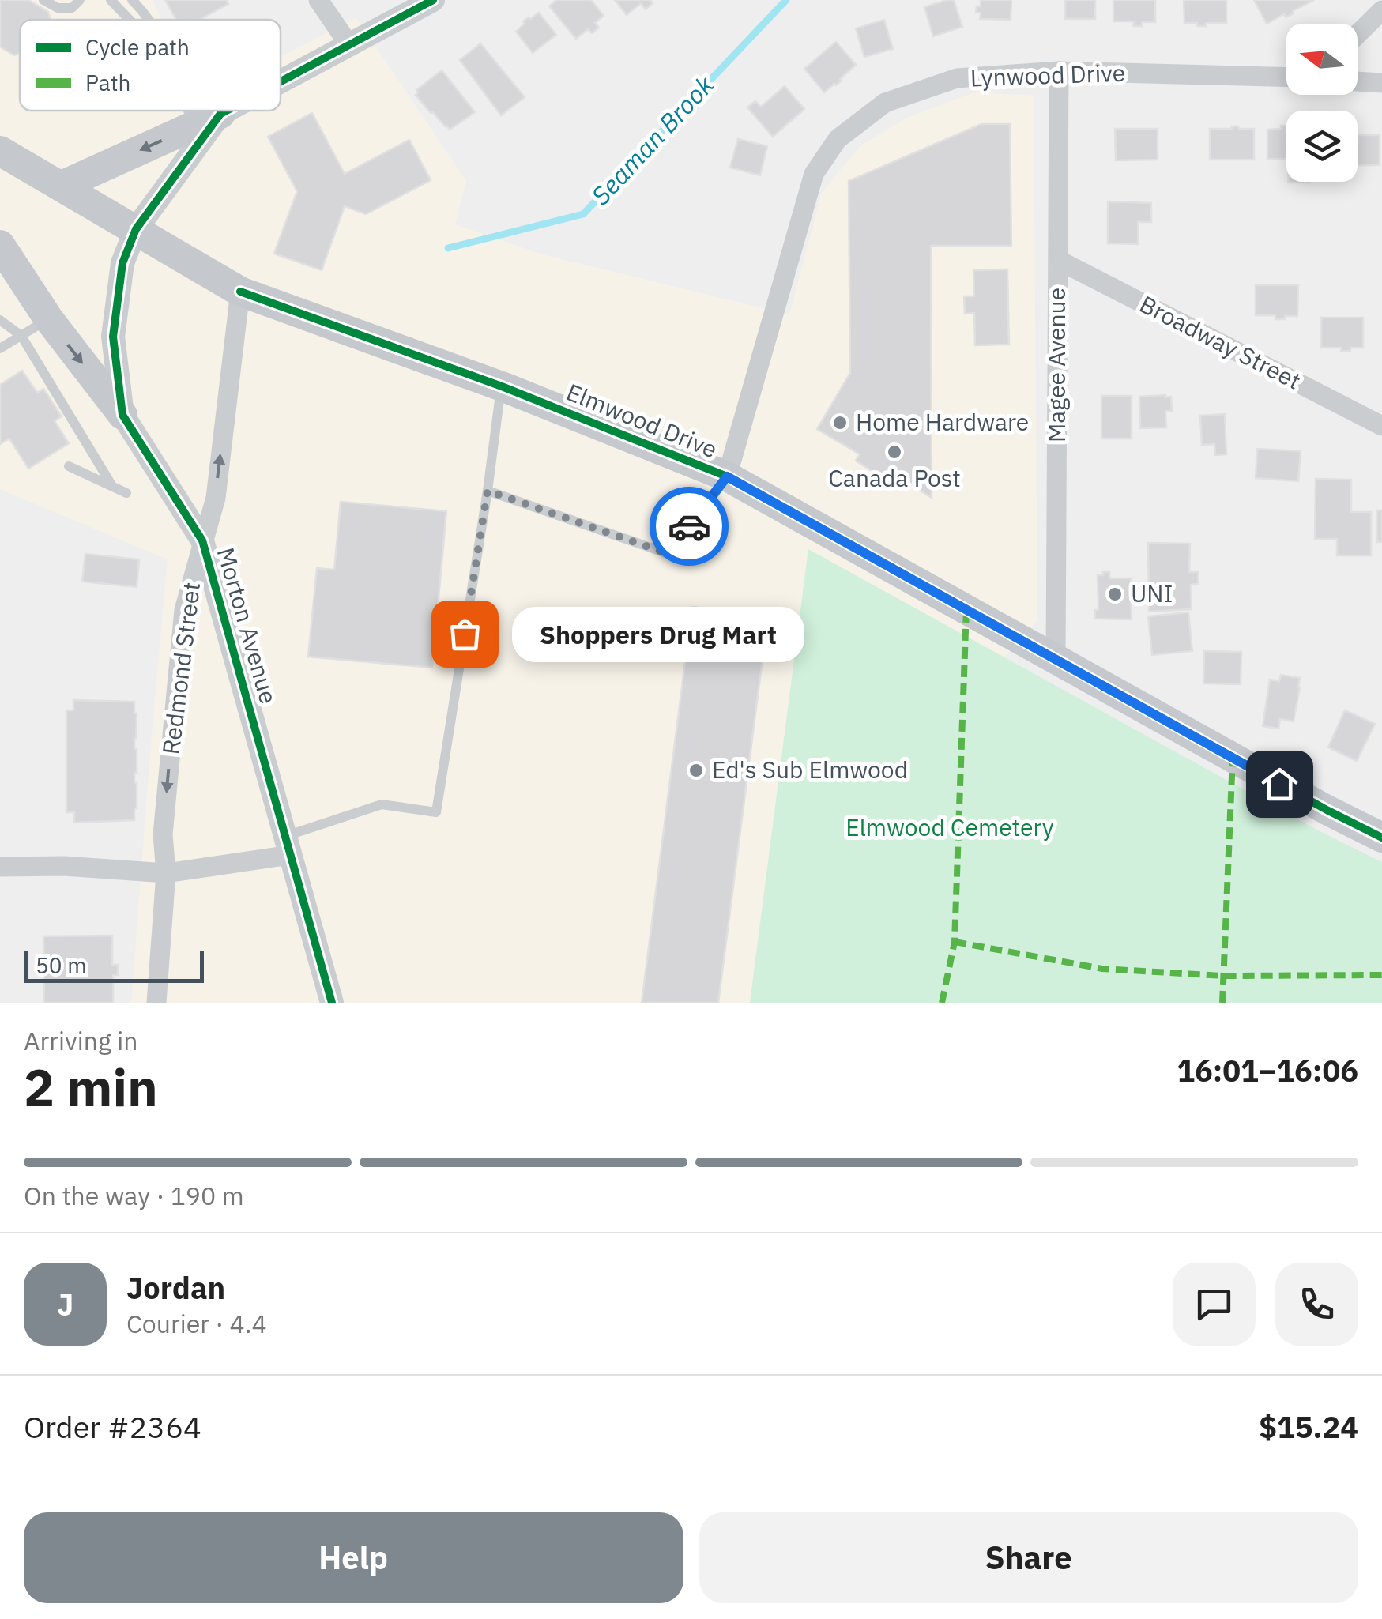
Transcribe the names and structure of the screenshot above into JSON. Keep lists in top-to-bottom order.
{
  "streets": {
    "main road": ["Elmwood Drive"],
    "street": [
      "Lynwood Drive",
      "Broadway Street",
      "Magee Avenue",
      "Morton Avenue",
      "Redmond Street"
    ]
  },
  "crossings": [
    ["Lynwood Drive", "Magee Avenue"],
    ["Lynwood Drive", "Elmwood Drive"],
    ["Broadway Street", "Magee Avenue"],
    ["Magee Avenue", "Elmwood Drive"],
    ["Elmwood Drive", "Morton Avenue"],
    ["Elmwood Drive", "Redmond Street"],
    ["Morton Avenue", "Redmond Street"]
  ],
  "water": ["Seaman Brook"],
  "parks": ["Elmwood Cemetery"],
  "places": [
    "Home Hardware",
    "Canada Post",
    "UNI",
    "Shoppers Drug Mart",
    "Ed's Sub Elmwood"
  ],
  "legend": ["Cycle path", "Path"],
  "scale_bar": "50 m",
  "north": "left",
  "page": {
    "bubble": "Shoppers Drug Mart",
    "scale": "50 m",
    "heading": ["2 min", "Arriving in", "16:01–16:06"],
    "panel": [
      "Jordan",
      "Courier · 4.4",
      "Order #2364",
      "$15.24"
    ],
    "bar": "On the way · 190 m",
    "round": "J",
    "buttons": ["Help", "Share"]
  }
}
